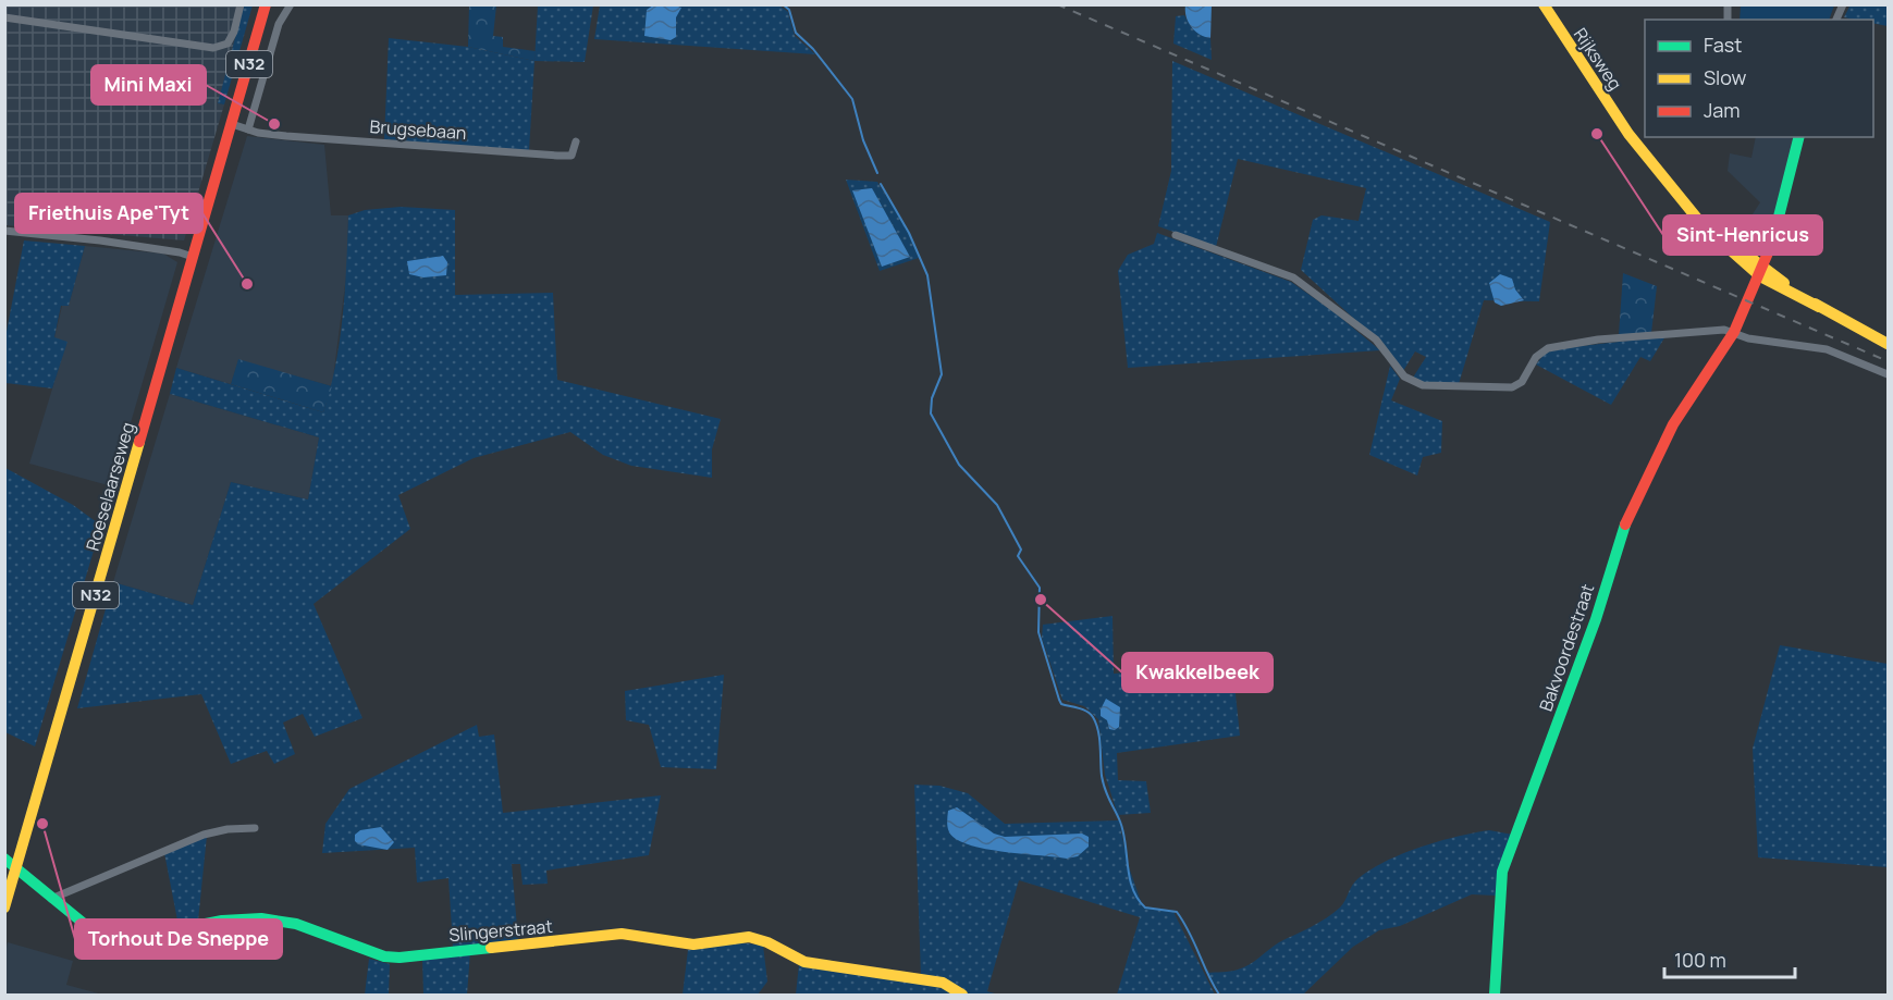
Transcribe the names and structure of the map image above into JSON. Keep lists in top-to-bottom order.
{
  "streets": {
    "street": [
      "Rijksweg",
      "N32",
      "Brugsebaan",
      "Roeselaarseweg",
      "Bakvoordestraat",
      "Slingerstraat"
    ]
  },
  "crossings": [
    ["Rijksweg", "Bakvoordestraat"],
    ["N32", "Brugsebaan"],
    ["N32", "Roeselaarseweg"],
    ["Brugsebaan", "Roeselaarseweg"],
    ["Roeselaarseweg", "Slingerstraat"]
  ],
  "places": [
    "Mini Maxi",
    "Sint-Henricus",
    "Friethuis Ape'Tyt",
    "Kwakkelbeek",
    "Torhout De Sneppe"
  ],
  "legend": ["Fast", "Slow", "Jam"],
  "scale_bar": "100 m"
}
